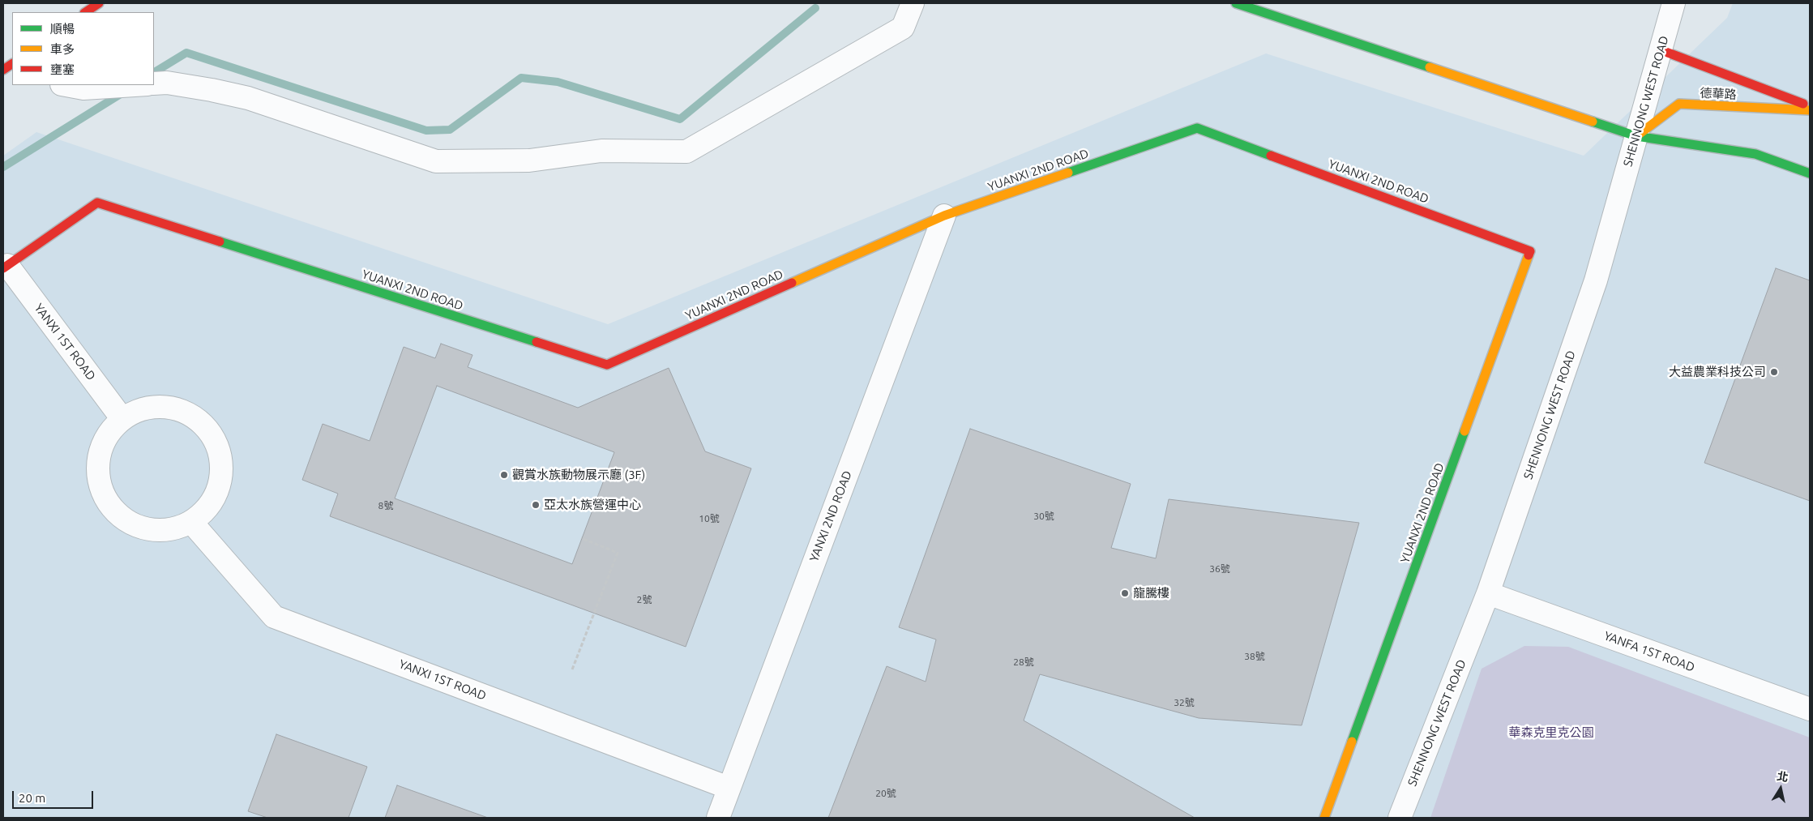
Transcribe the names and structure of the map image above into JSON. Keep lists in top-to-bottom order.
{
  "streets": {
    "street": [
      "德華路",
      "SHENNONG WEST ROAD",
      "YUANXI 2ND ROAD",
      "YANXI 1ST ROAD",
      "YANXI 2ND ROAD",
      "YANFA 1ST ROAD"
    ]
  },
  "crossings": [
    ["德華路", "SHENNONG WEST ROAD"],
    ["SHENNONG WEST ROAD", "YANFA 1ST ROAD"],
    ["YUANXI 2ND ROAD", "YANXI 1ST ROAD"],
    ["YUANXI 2ND ROAD", "YANXI 2ND ROAD"],
    ["YANXI 1ST ROAD", "YANXI 2ND ROAD"]
  ],
  "parks": ["華森克里克公園"],
  "places": [
    "大益農業科技公司",
    "觀賞水族動物展示廳 (3F)",
    "亞太水族營運中心",
    "龍騰樓"
  ],
  "house_numbers": [
    "8號",
    "30號",
    "10號",
    "36號",
    "2號",
    "38號",
    "28號",
    "32號",
    "20號"
  ],
  "legend": ["順暢", "車多", "壅塞"],
  "scale_bar": "20 m",
  "north": "top"
}
